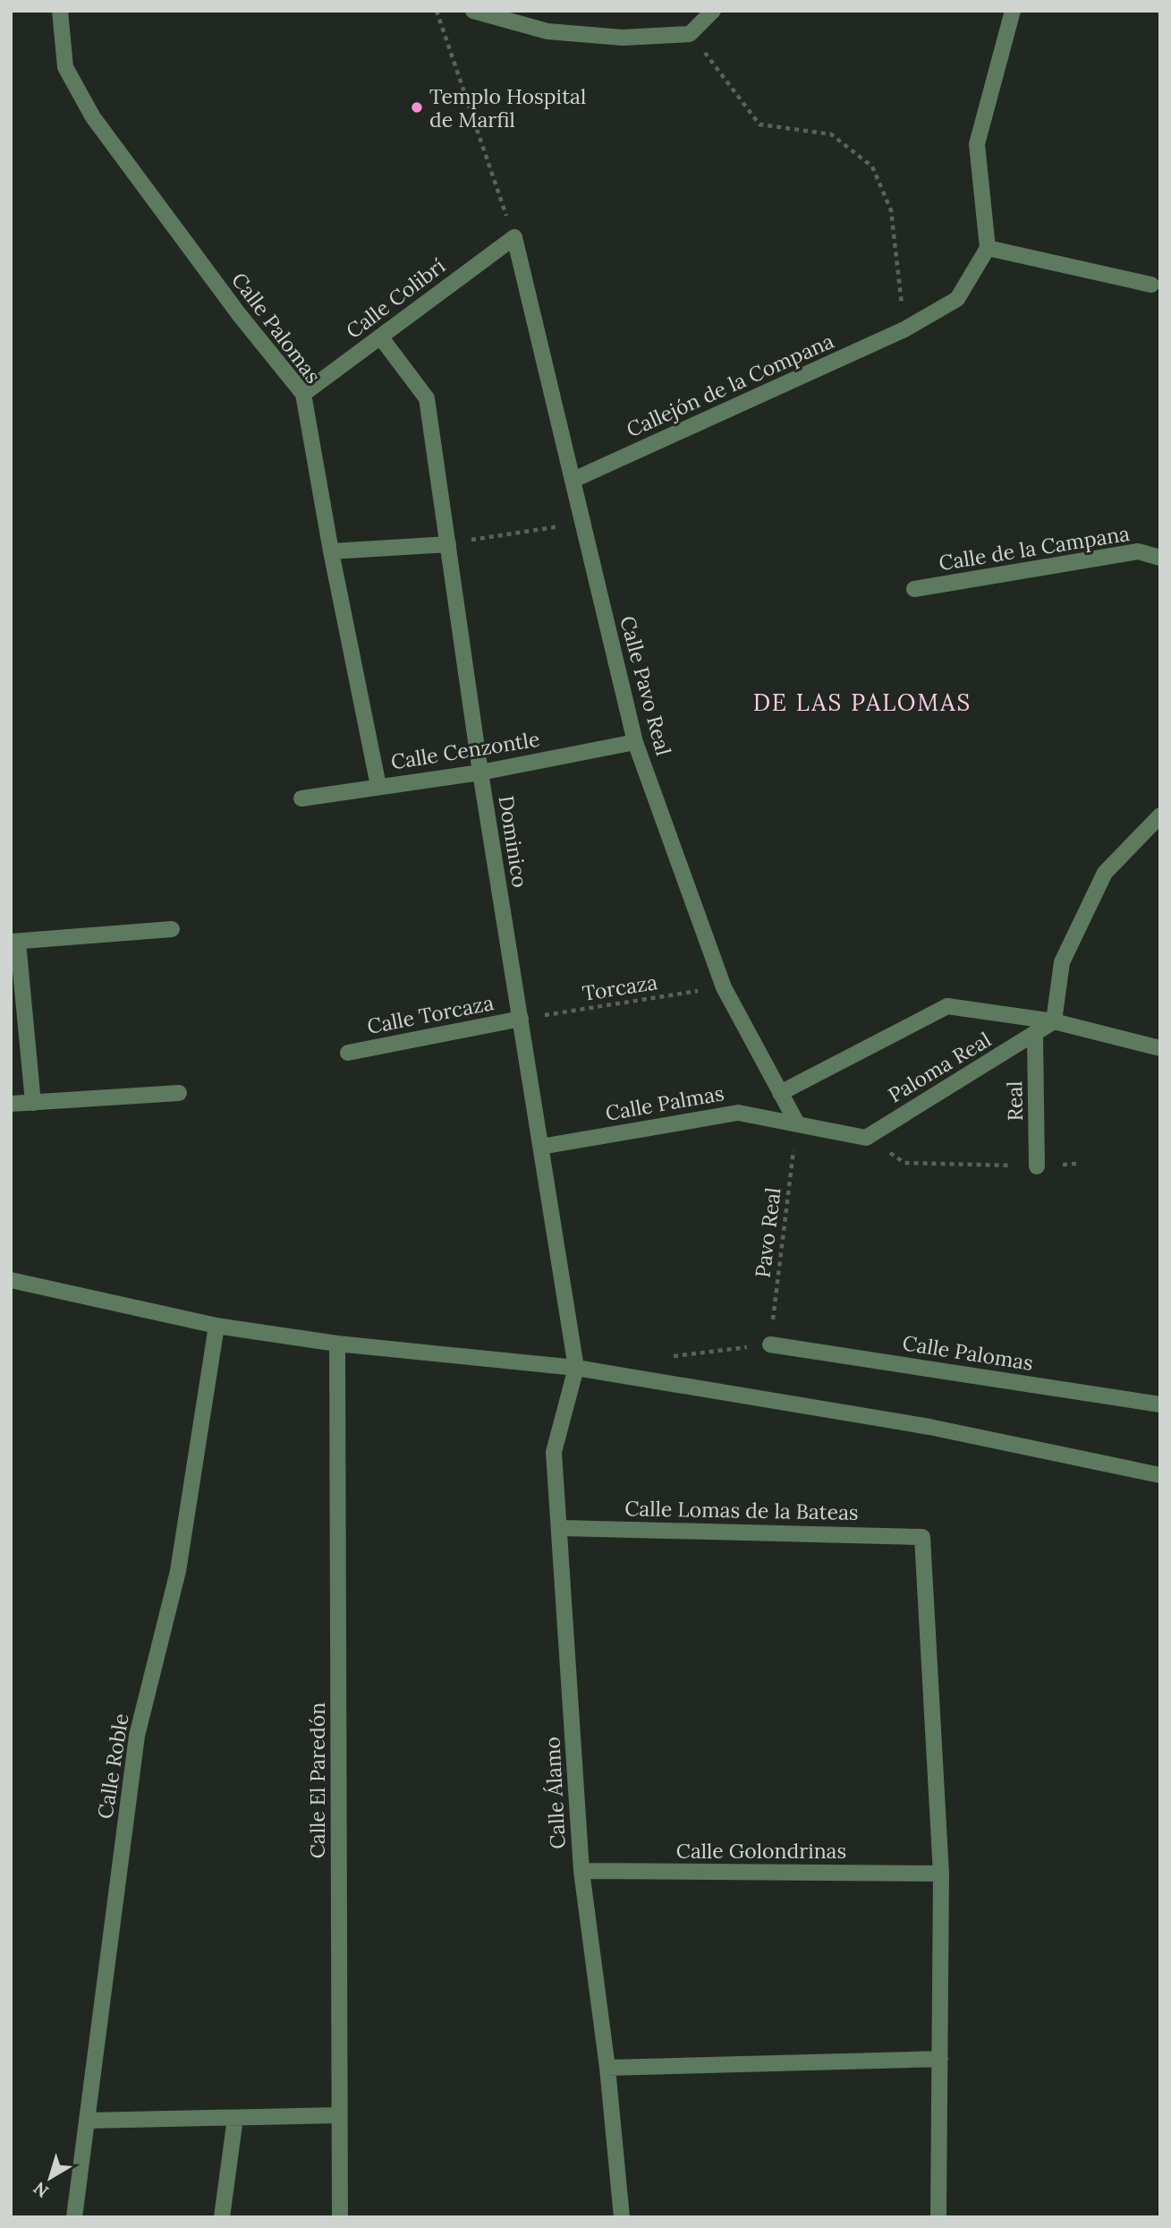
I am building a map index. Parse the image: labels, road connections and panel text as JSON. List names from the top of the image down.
{
  "streets": {
    "street": [
      "Calle Colibrí",
      "Calle Palomas",
      "Callejón de la Compana",
      "Calle de la Campana",
      "Calle Pavo Real",
      "Calle Cenzontle",
      "Dominico",
      "Calle Torcaza",
      "Paloma Real",
      "Real",
      "Calle Palmas",
      "Calle Lomas de la Bateas",
      "Calle Roble",
      "Calle El Paredón",
      "Calle Álamo",
      "Calle Golondrinas"
    ],
    "path": ["Torcaza", "Pavo Real"]
  },
  "crossings": [
    ["Calle Colibrí", "Calle Palomas"],
    ["Calle Colibrí", "Calle Pavo Real"],
    ["Calle Colibrí", "Dominico"],
    ["Calle Palomas", "Calle Cenzontle"],
    ["Calle Palomas", "Pavo Real"],
    ["Callejón de la Compana", "Calle Pavo Real"],
    ["Calle Pavo Real", "Calle Cenzontle"],
    ["Calle Pavo Real", "Torcaza"],
    ["Calle Pavo Real", "Calle Palmas"],
    ["Calle Pavo Real", "Pavo Real"],
    ["Calle Cenzontle", "Dominico"],
    ["Dominico", "Torcaza"],
    ["Dominico", "Calle Torcaza"],
    ["Dominico", "Calle Palmas"],
    ["Dominico", "Calle Álamo"],
    ["Torcaza", "Calle Torcaza"],
    ["Paloma Real", "Real"],
    ["Calle Palmas", "Pavo Real"],
    ["Calle Lomas de la Bateas", "Calle Álamo"],
    ["Calle Lomas de la Bateas", "Calle Golondrinas"],
    ["Calle Álamo", "Calle Golondrinas"]
  ],
  "districts": ["DE LAS PALOMAS"],
  "places": ["Templo Hospital de Marfil"],
  "north": "bottom left"
}
